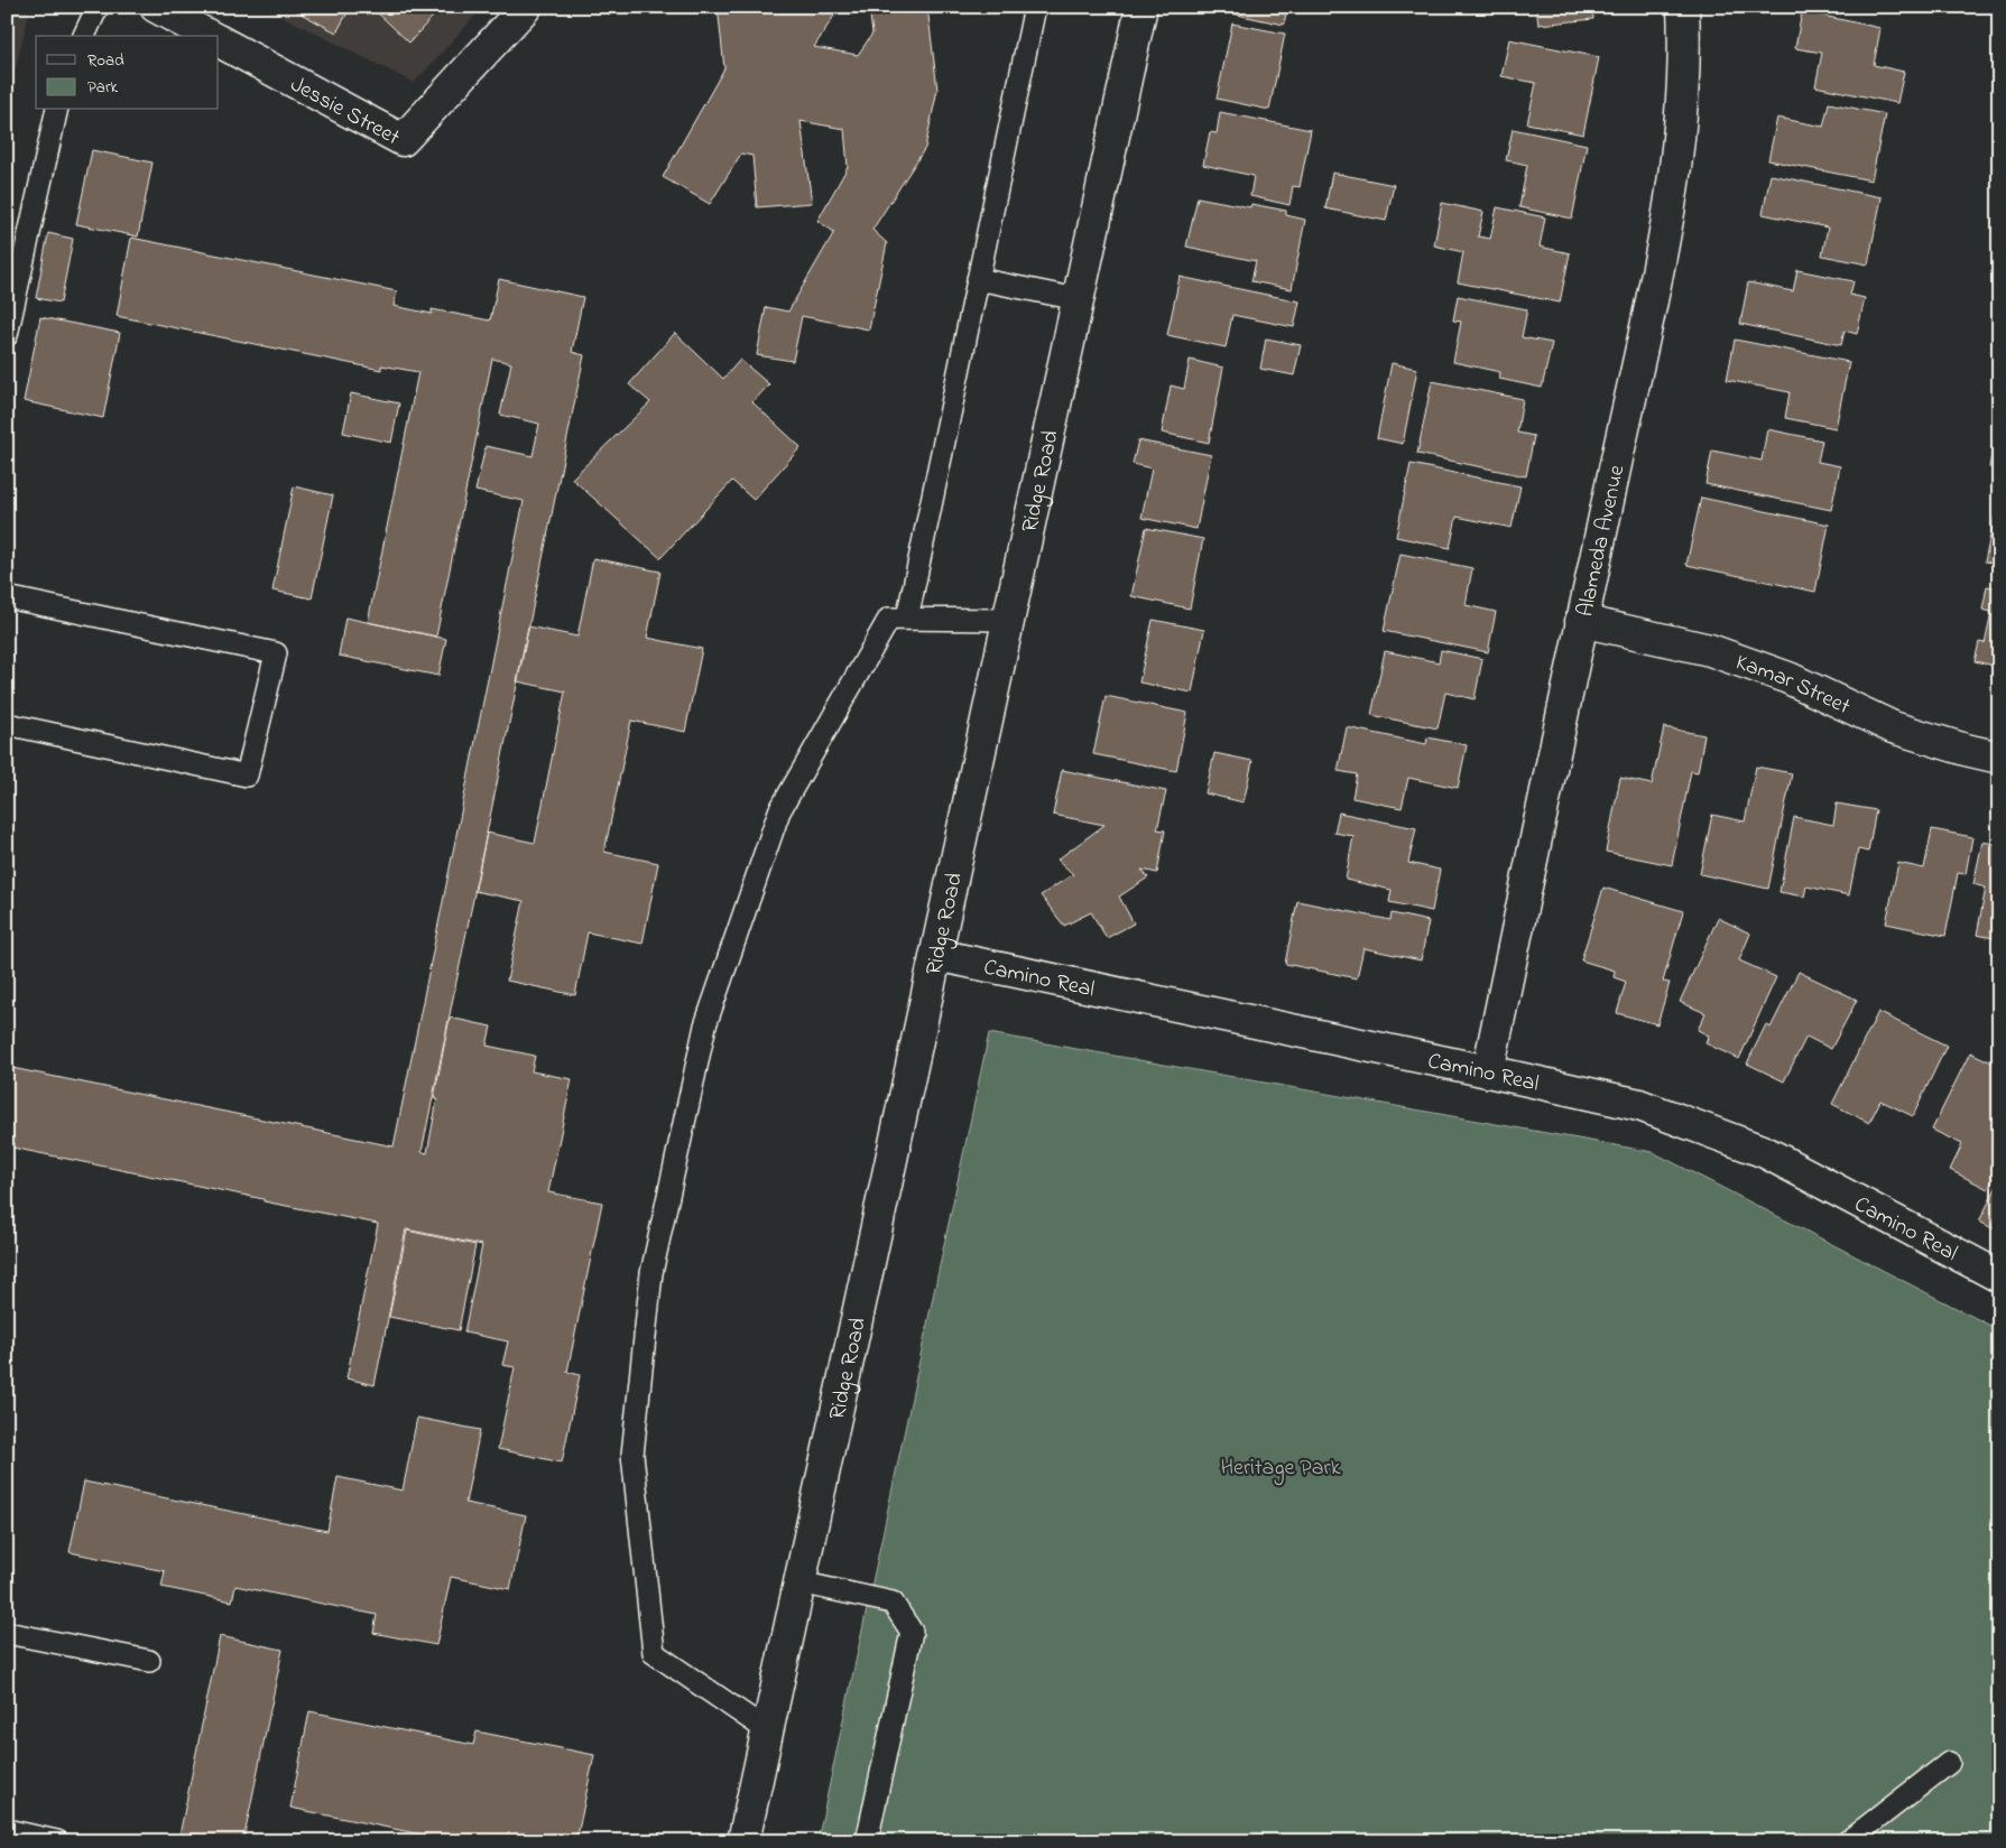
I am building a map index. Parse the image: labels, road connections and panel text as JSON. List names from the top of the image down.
{
  "streets": {
    "street": [
      "Jessie Street",
      "Ridge Road",
      "Alameda Avenue",
      "Kamar Street",
      "Camino Real"
    ]
  },
  "crossings": [
    ["Ridge Road", "Camino Real"],
    ["Alameda Avenue", "Kamar Street"],
    ["Alameda Avenue", "Camino Real"]
  ],
  "parks": ["Heritage Park"],
  "legend": ["Road", "Park"]
}
